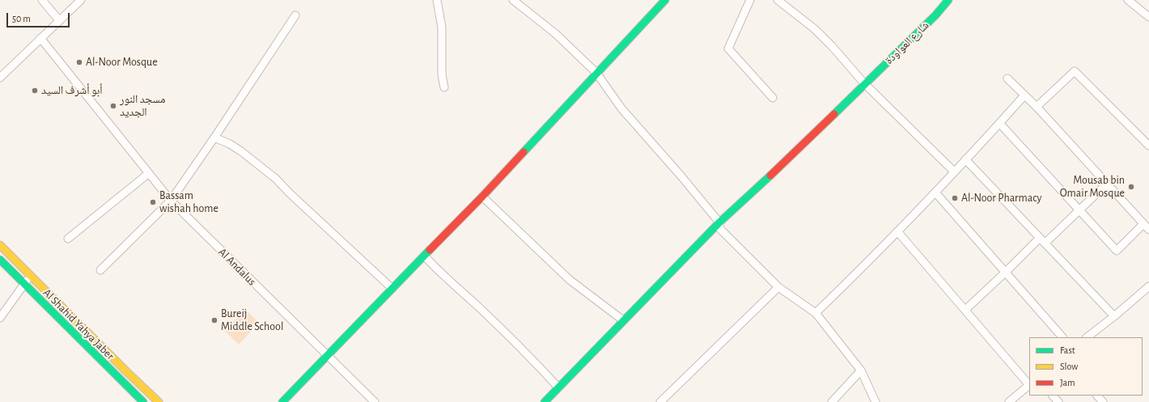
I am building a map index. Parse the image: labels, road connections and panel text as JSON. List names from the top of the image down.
{
  "streets": {
    "street": ["شارع العواودة", "Al Andalus", "Al Shahid Yahya Jaber"]
  },
  "places": [
    "Al-Noor Mosque",
    "أبو أشرف السيد",
    "مسجد النور الجديد",
    "Mousab bin Omair Mosque",
    "Al-Noor Pharmacy",
    "Bassam wishah home",
    "Bureij Middle School"
  ],
  "legend": ["Fast", "Slow", "Jam"],
  "scale_bar": "50 m"
}
